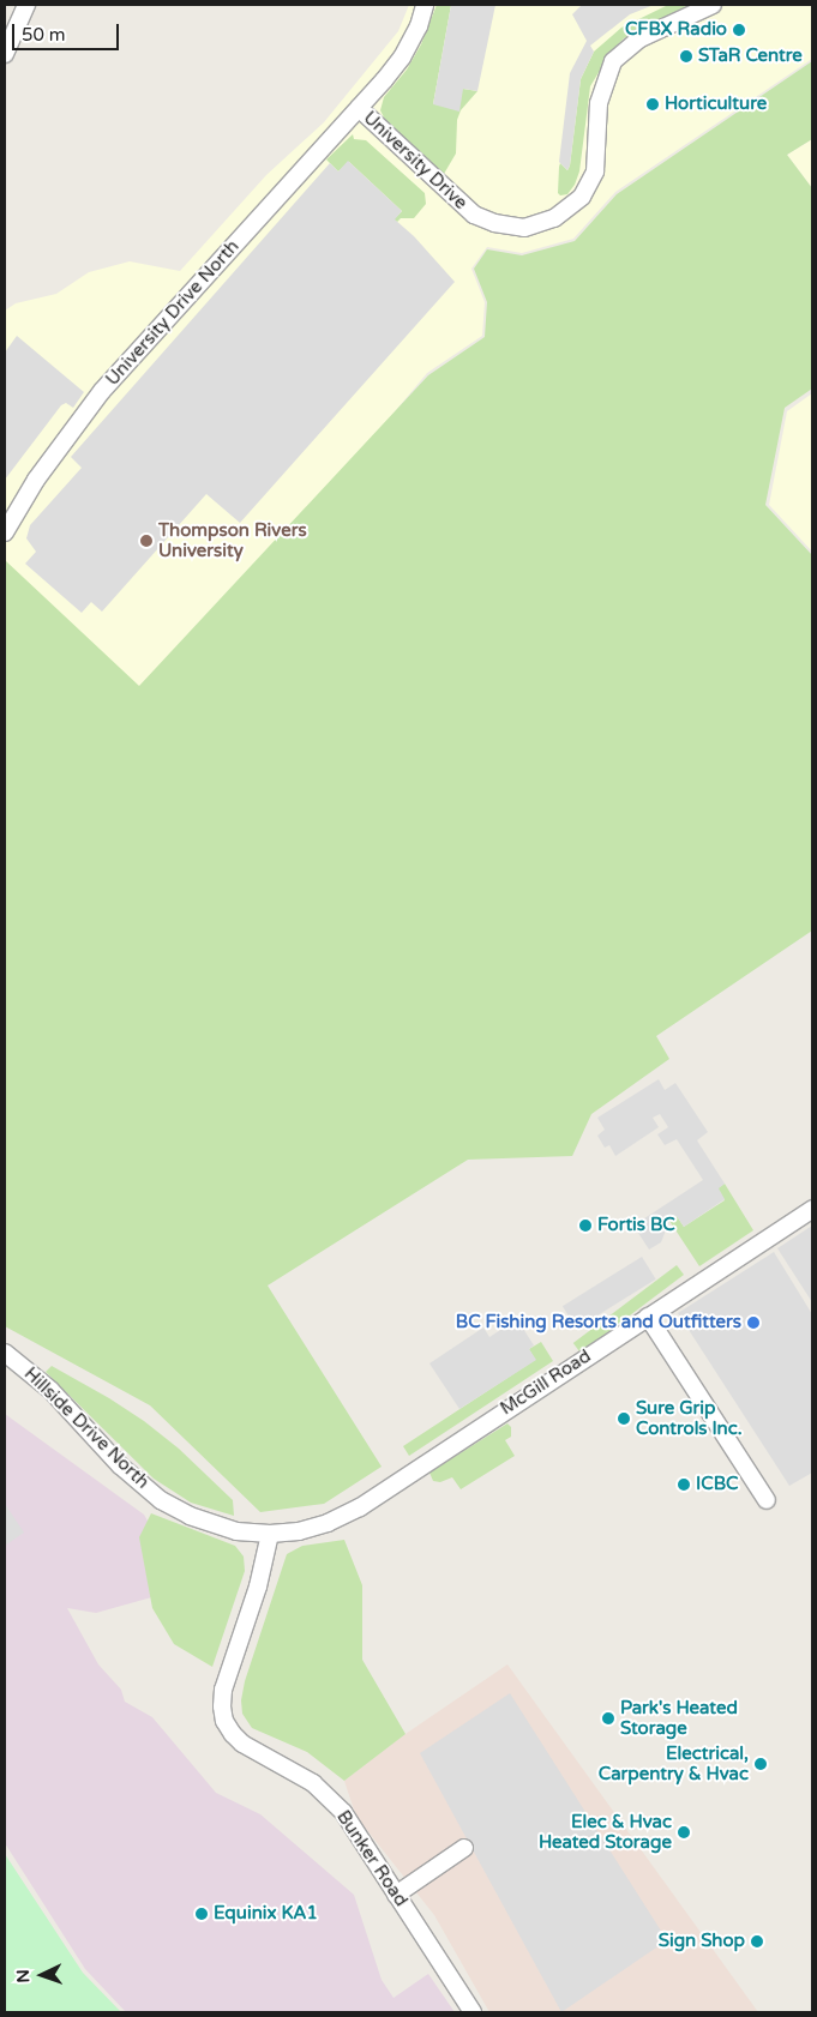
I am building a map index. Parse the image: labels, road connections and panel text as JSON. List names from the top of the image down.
{
  "streets": {
    "street": [
      "University Drive",
      "University Drive North",
      "McGill Road",
      "Hillside Drive North",
      "Bunker Road"
    ]
  },
  "crossings": [
    ["University Drive", "University Drive North"],
    ["McGill Road", "Hillside Drive North"],
    ["McGill Road", "Bunker Road"],
    ["Hillside Drive North", "Bunker Road"]
  ],
  "places": [
    "CFBX Radio",
    "STaR Centre",
    "Horticulture",
    "Thompson Rivers University",
    "Fortis BC",
    "BC Fishing Resorts and Outfitters",
    "Sure Grip Controls Inc.",
    "ICBC",
    "Park's Heated Storage",
    "Electrical, Carpentry & Hvac",
    "Elec & Hvac Heated Storage",
    "Equinix KA1",
    "Sign Shop"
  ],
  "scale_bar": "50 m",
  "north": "left"
}
